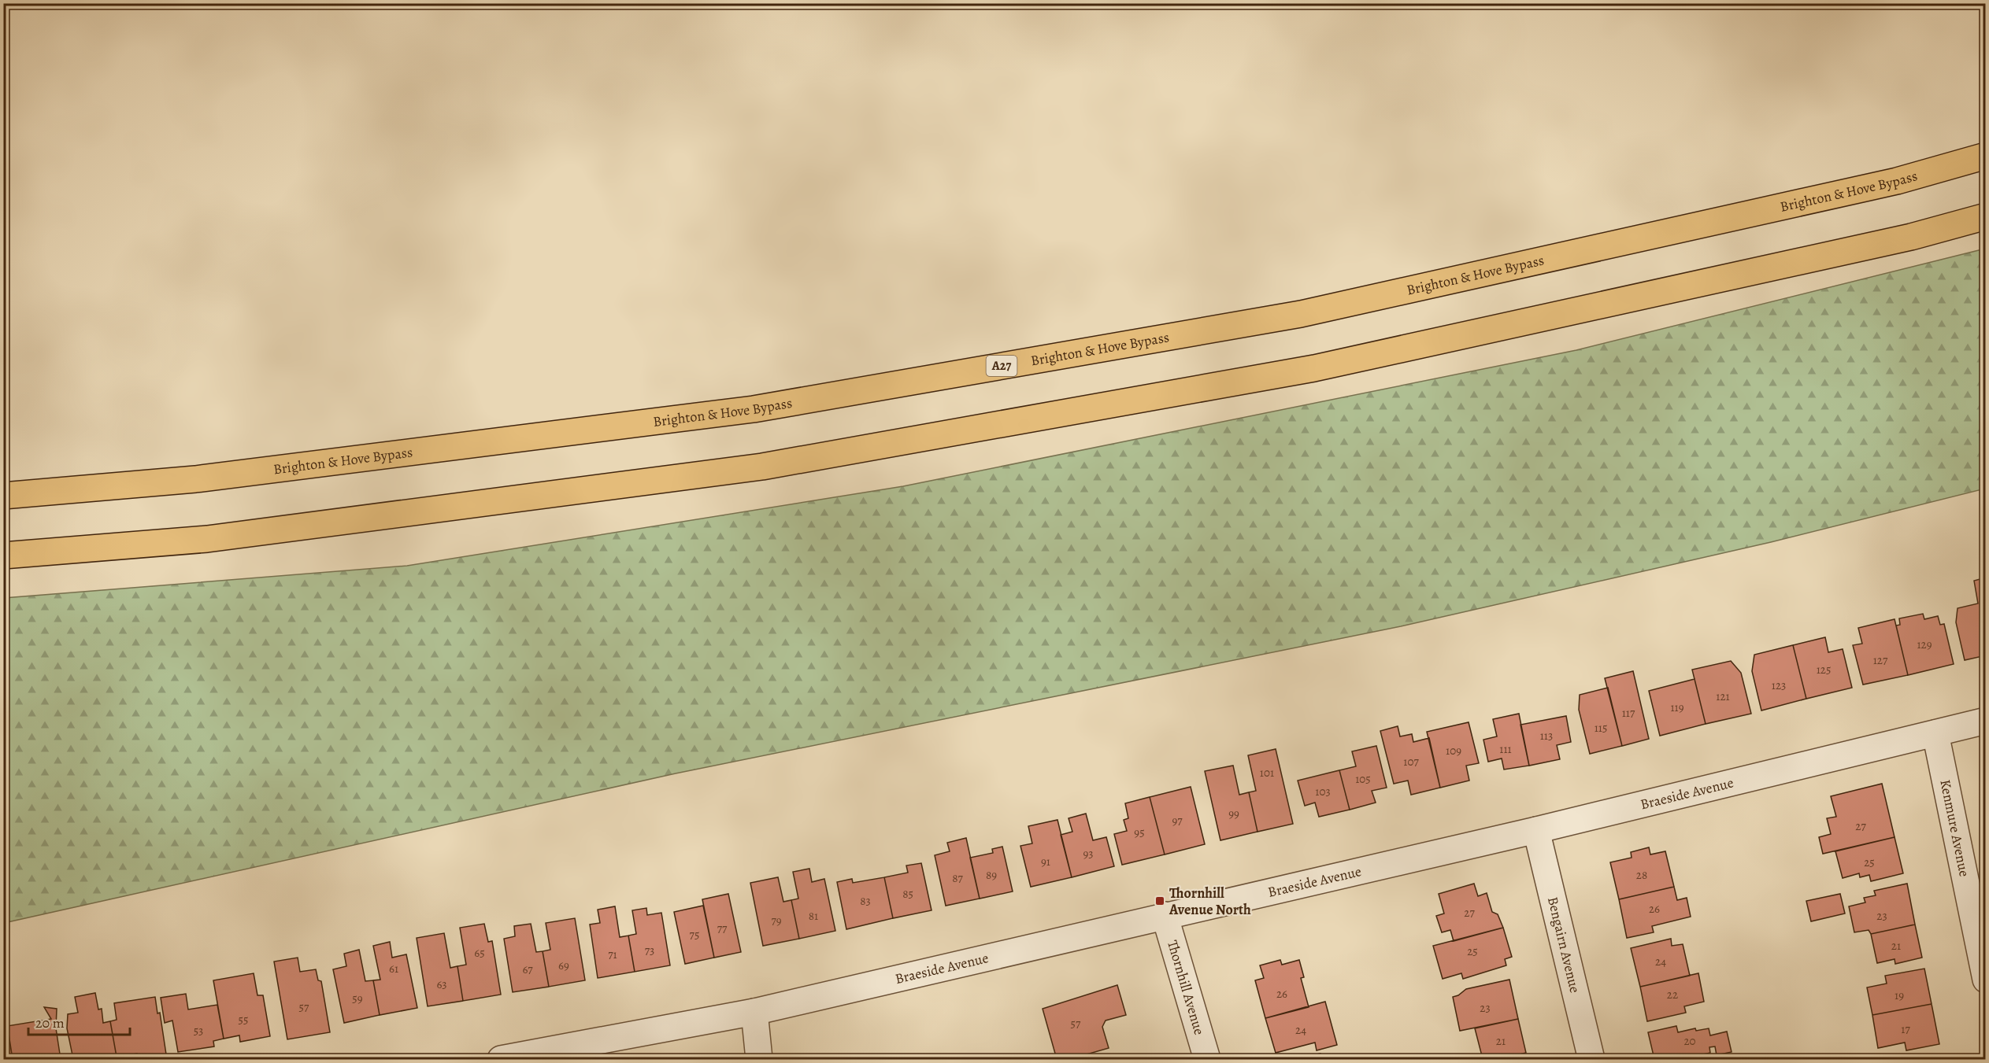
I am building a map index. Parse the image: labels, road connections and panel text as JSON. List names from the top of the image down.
{
  "streets": {
    "highway": ["Brighton & Hove Bypass", "A27"],
    "street": [
      "Braeside Avenue",
      "Kenmure Avenue",
      "Bengairn Avenue",
      "Thornhill Avenue"
    ]
  },
  "crossings": [
    ["Braeside Avenue", "Kenmure Avenue"],
    ["Braeside Avenue", "Bengairn Avenue"],
    ["Braeside Avenue", "Thornhill Avenue"]
  ],
  "places": {
    "transit": ["Thornhill Avenue North"]
  },
  "house_numbers": [
    "129",
    "127",
    "125",
    "123",
    "121",
    "119",
    "117",
    "115",
    "113",
    "111",
    "109",
    "107",
    "101",
    "105",
    "103",
    "99",
    "97",
    "27",
    "95",
    "93",
    "91",
    "25",
    "89",
    "28",
    "87",
    "85",
    "83",
    "26",
    "27",
    "81",
    "23",
    "79",
    "77",
    "75",
    "21",
    "73",
    "25",
    "65",
    "71",
    "24",
    "69",
    "61",
    "67",
    "63",
    "26",
    "22",
    "19",
    "59",
    "57",
    "23",
    "55",
    "57",
    "17",
    "24",
    "53",
    "21",
    "20"
  ],
  "scale_bar": "20 m"
}
